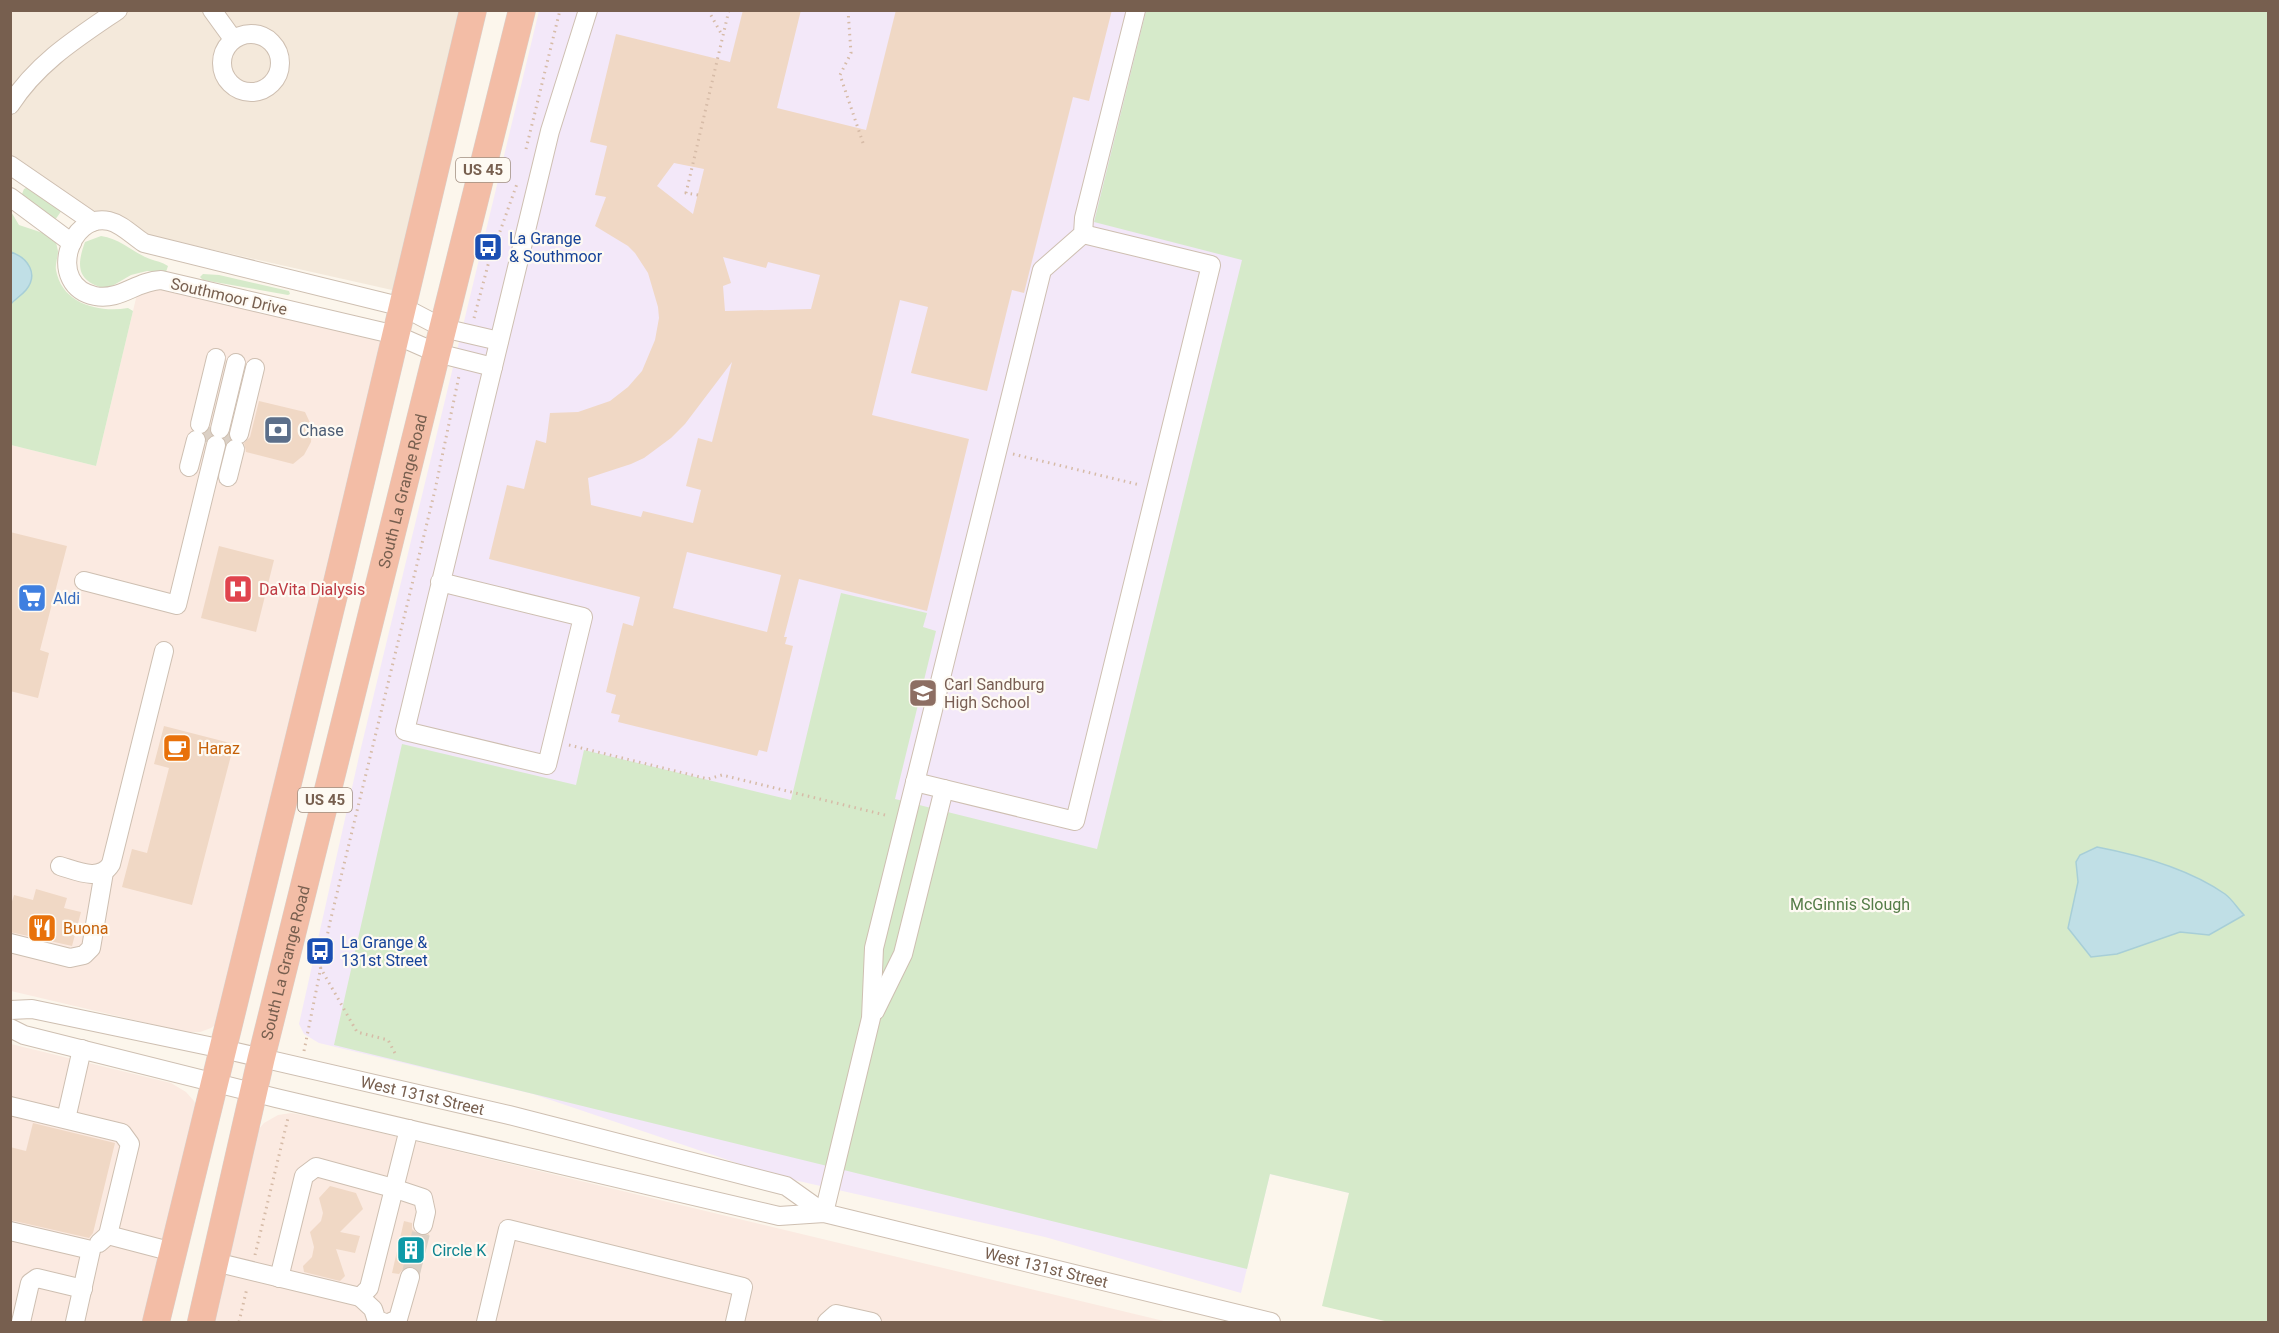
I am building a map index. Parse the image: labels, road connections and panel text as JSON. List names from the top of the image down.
{
  "streets": {
    "highway": ["US 45", "South La Grange Road"],
    "street": ["Southmoor Drive", "West 131st Street"]
  },
  "crossings": [
    ["US 45", "Southmoor Drive"],
    ["US 45", "West 131st Street"],
    ["Southmoor Drive", "South La Grange Road"],
    ["South La Grange Road", "West 131st Street"]
  ],
  "parks": ["McGinnis Slough"],
  "places": {
    "bus stop": ["La Grange & Southmoor", "La Grange & 131st Street"],
    "bank": ["Chase"],
    "hospital": ["DaVita Dialysis"],
    "supermarket": ["Aldi"],
    "school or university": ["Carl Sandburg High School"],
    "cafe": ["Haraz"],
    "restaurant": ["Buona"],
    "building": ["Circle K"]
  }
}
